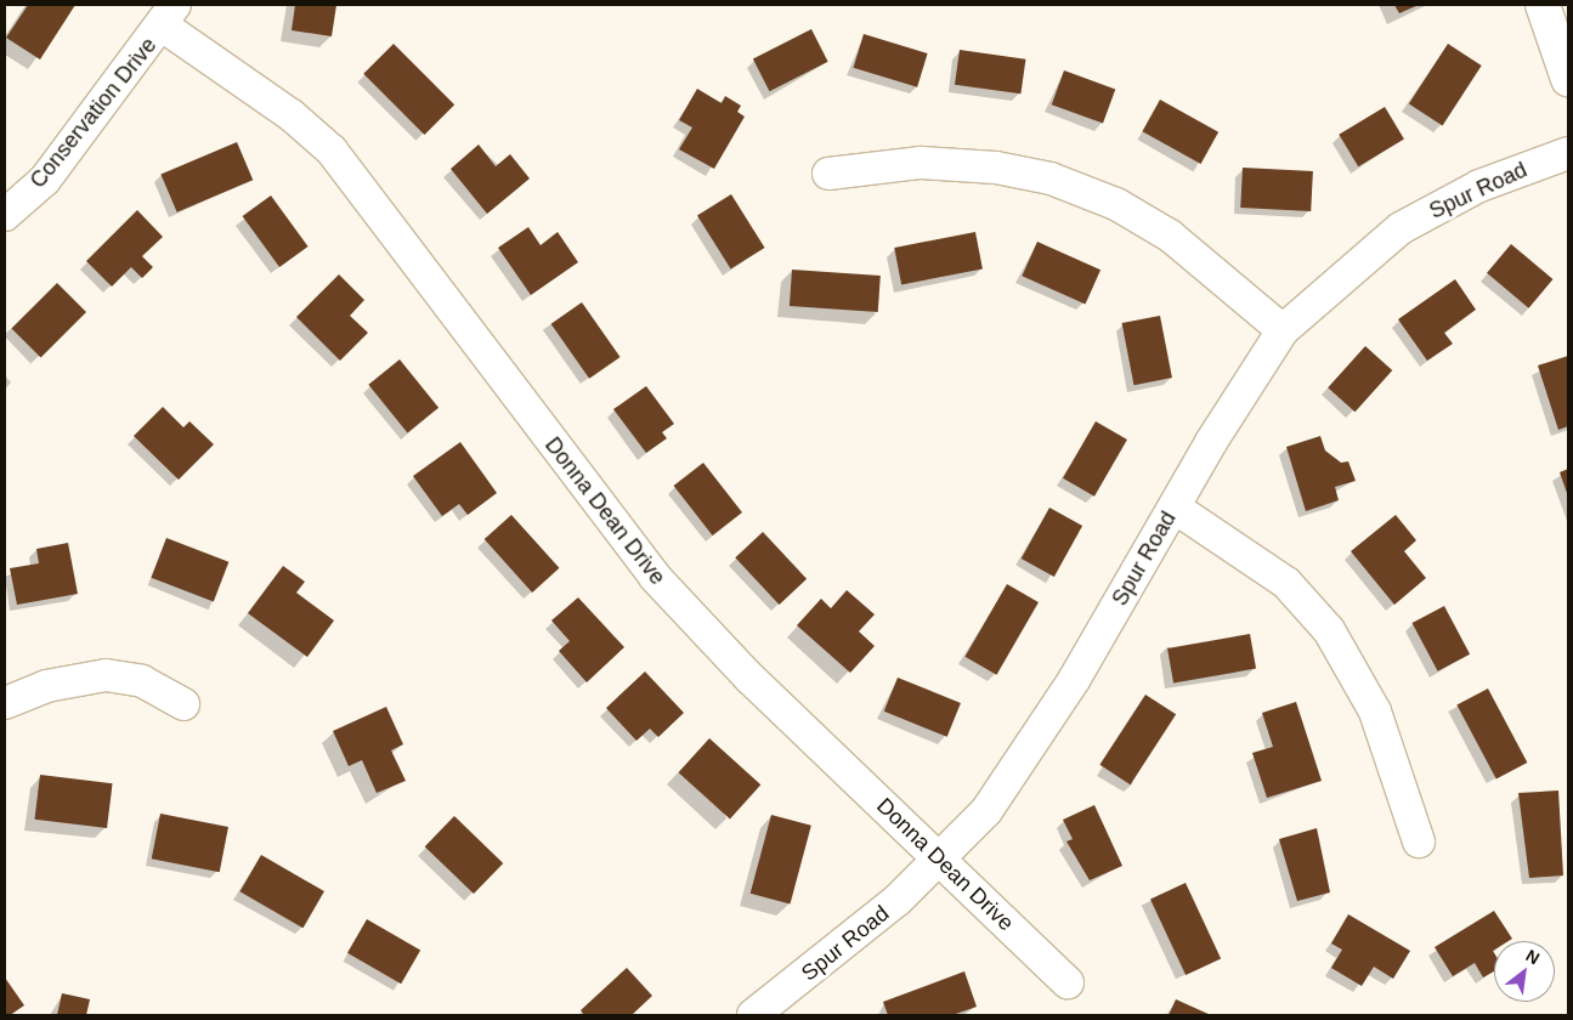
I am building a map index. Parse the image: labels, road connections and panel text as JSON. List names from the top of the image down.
{
  "streets": {
    "street": ["Conservation Drive", "Spur Road", "Donna Dean Drive"]
  },
  "crossings": [
    ["Conservation Drive", "Donna Dean Drive"],
    ["Spur Road", "Donna Dean Drive"]
  ],
  "north": "top right"
}
